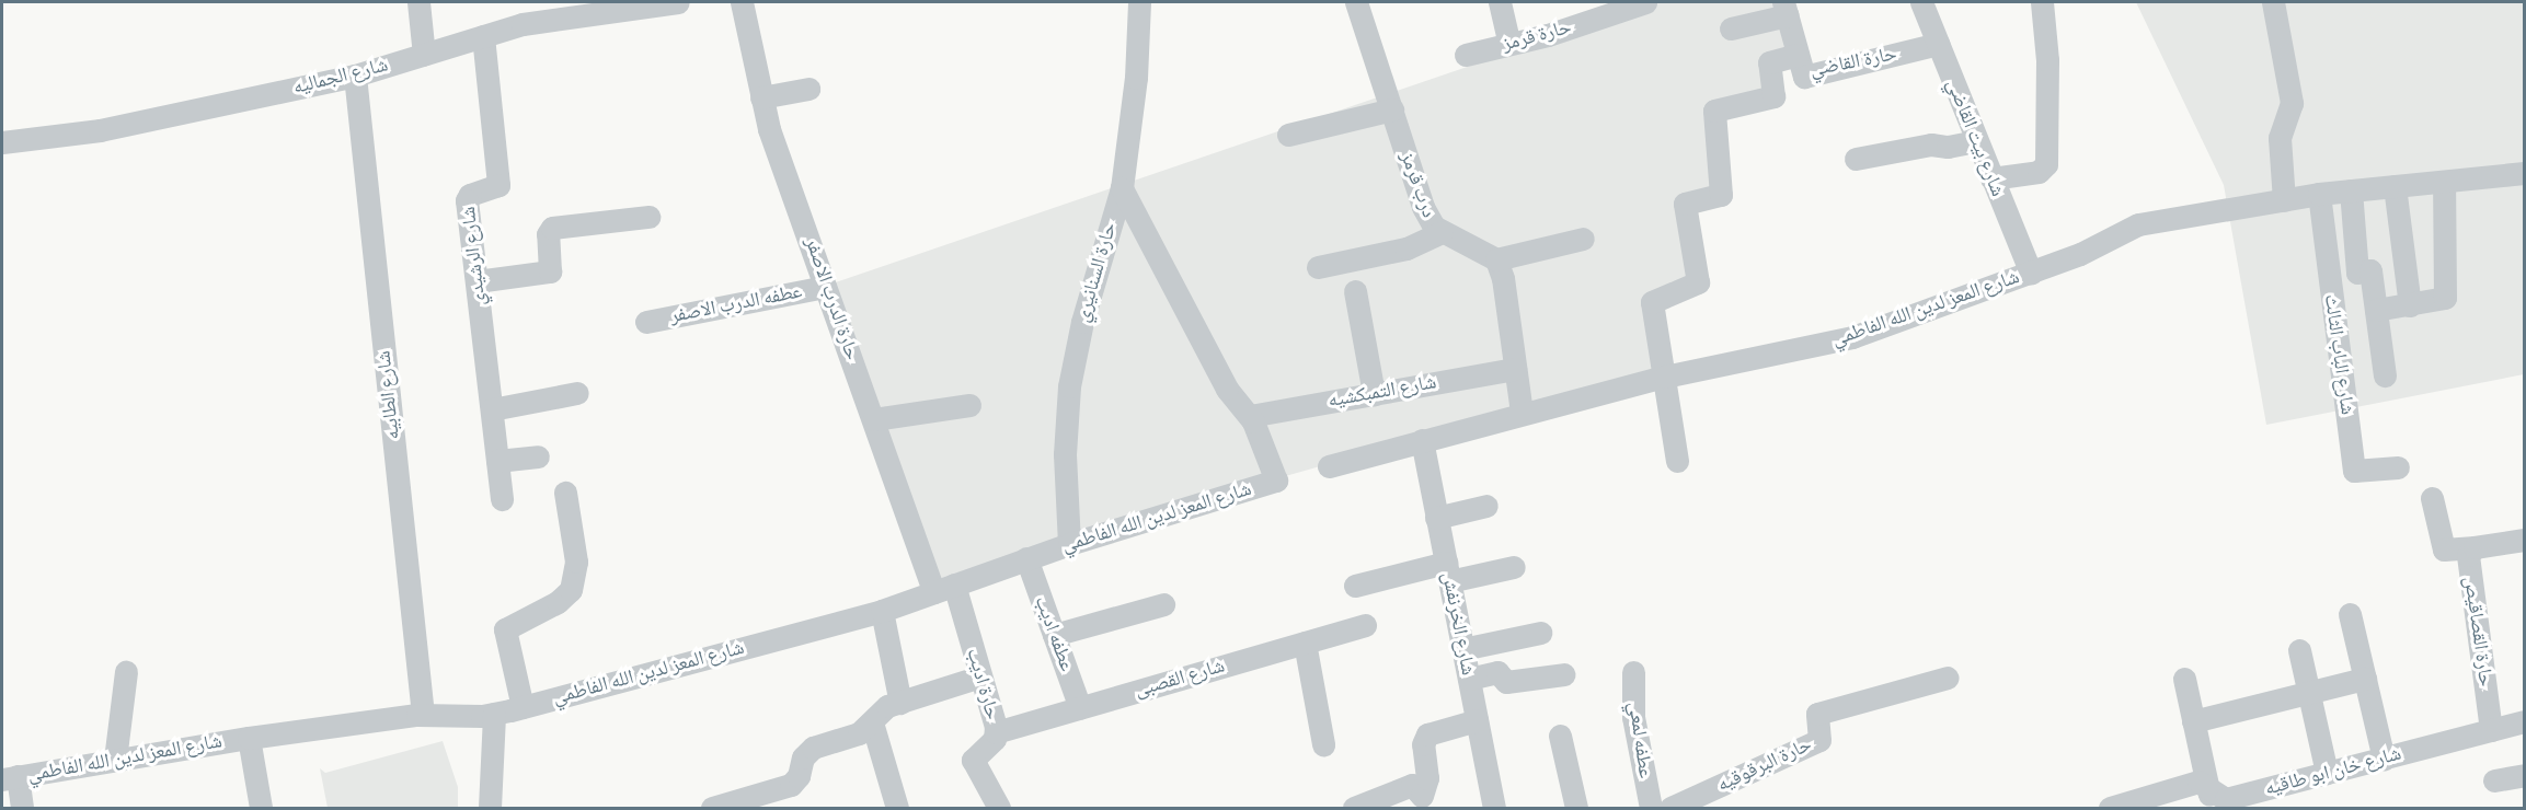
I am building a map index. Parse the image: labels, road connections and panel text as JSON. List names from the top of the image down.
{
  "streets": {
    "street": [
      "حارة قرمز",
      "حارة القاضي",
      "شارع الجماليه",
      "شارع بيت القاضي",
      "درب قرمز",
      "شارع الرشيدي",
      "حارة السنانيري",
      "حارة الدرب الاصفر",
      "عطفه الدرب الاصفر",
      "شارع المعز لدين الله الفاطمي",
      "شارع الباب الثالث",
      "شارع التمبكشيه",
      "شارع الطابيه",
      "شارع الخرنفش",
      "حارة القصاقيص",
      "عطفه اديب",
      "شارع القصبى",
      "حارة اديب",
      "عطفه لمعي",
      "حارة البرقوقيه",
      "شارع خان ابو طاقيه"
    ]
  },
  "crossings": [
    ["حارة القاضي", "شارع بيت القاضي"],
    ["شارع الجماليه", "شارع الرشيدي"],
    ["شارع الجماليه", "شارع الطابيه"],
    ["شارع بيت القاضي", "شارع المعز لدين الله الفاطمي"],
    ["حارة السنانيري", "شارع المعز لدين الله الفاطمي"],
    ["حارة الدرب الاصفر", "عطفه الدرب الاصفر"],
    ["حارة الدرب الاصفر", "شارع المعز لدين الله الفاطمي"],
    ["حارة الدرب الاصفر", "حارة اديب"],
    ["شارع المعز لدين الله الفاطمي", "شارع الباب الثالث"],
    ["شارع المعز لدين الله الفاطمي", "شارع التمبكشيه"],
    ["شارع المعز لدين الله الفاطمي", "شارع الطابيه"],
    ["شارع المعز لدين الله الفاطمي", "شارع الخرنفش"],
    ["شارع المعز لدين الله الفاطمي", "عطفه اديب"],
    ["شارع المعز لدين الله الفاطمي", "حارة اديب"],
    ["حارة القصاقيص", "شارع خان ابو طاقيه"],
    ["عطفه اديب", "شارع القصبى"],
    ["شارع القصبى", "حارة اديب"]
  ]
}
